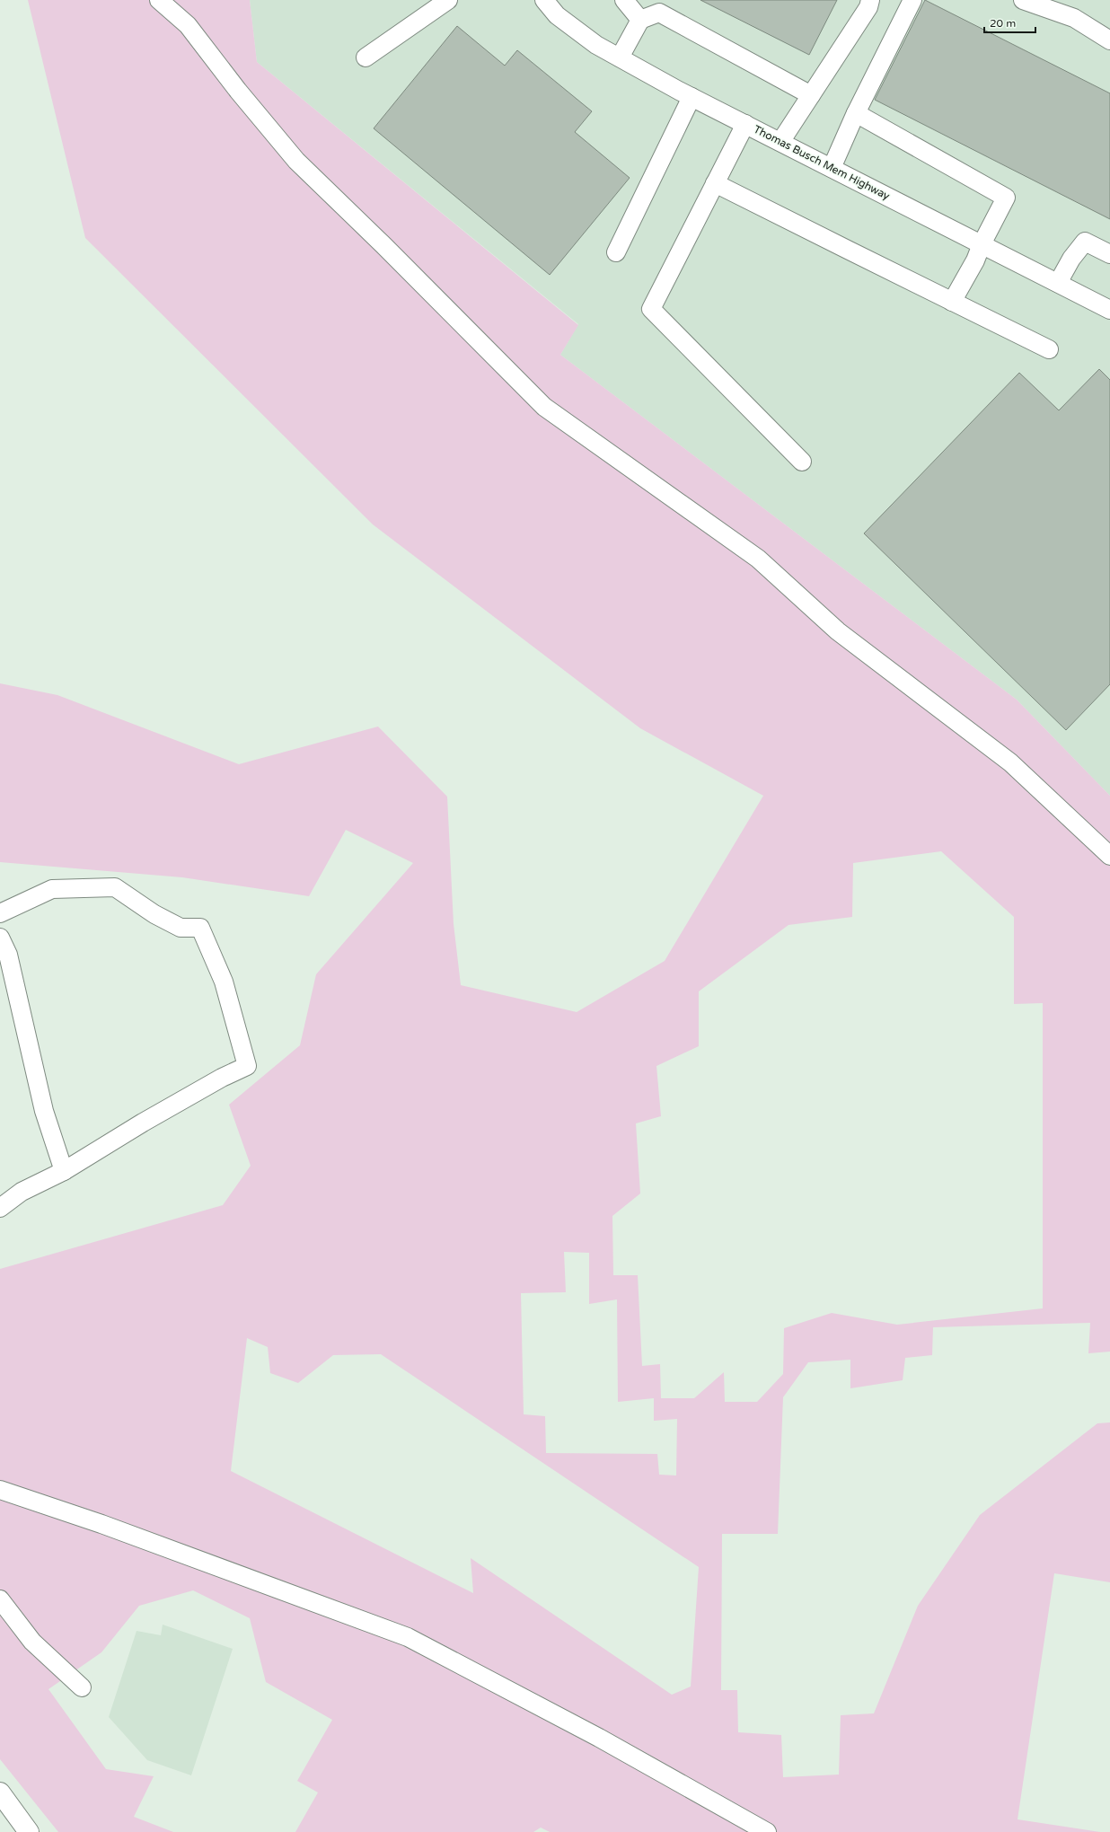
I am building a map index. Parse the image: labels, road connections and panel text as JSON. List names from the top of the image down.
{
  "streets": {
    "street": ["Thomas Busch Mem Highway"]
  },
  "scale_bar": "20 m"
}
